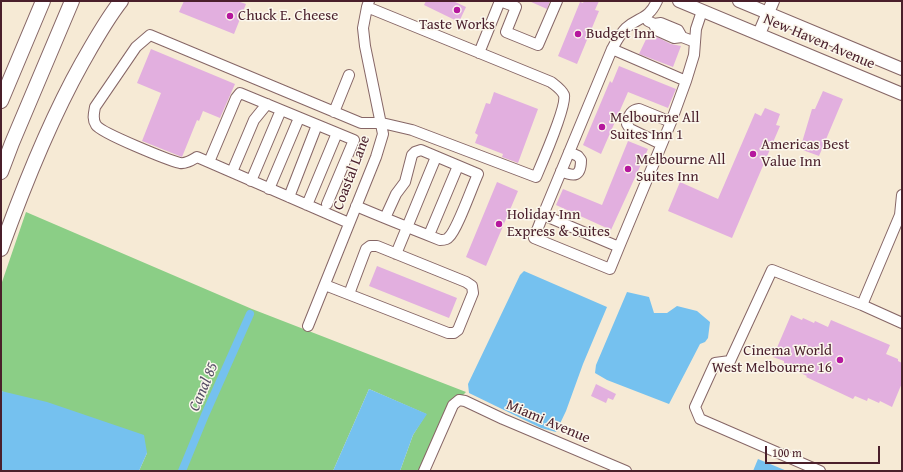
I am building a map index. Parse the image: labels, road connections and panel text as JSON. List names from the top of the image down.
{
  "streets": {
    "main road": ["New Haven Avenue"],
    "street": ["Coastal Lane", "Miami Avenue"]
  },
  "water": ["Canal 85"],
  "places": [
    "Taste Works",
    "Chuck E. Cheese",
    "Budget Inn",
    "Melbourne All Suites Inn 1",
    "Americas Best Value Inn",
    "Melbourne All Suites Inn",
    "Holiday Inn Express & Suites",
    "Cinema World West Melbourne 16"
  ],
  "scale_bar": "100 m"
}
